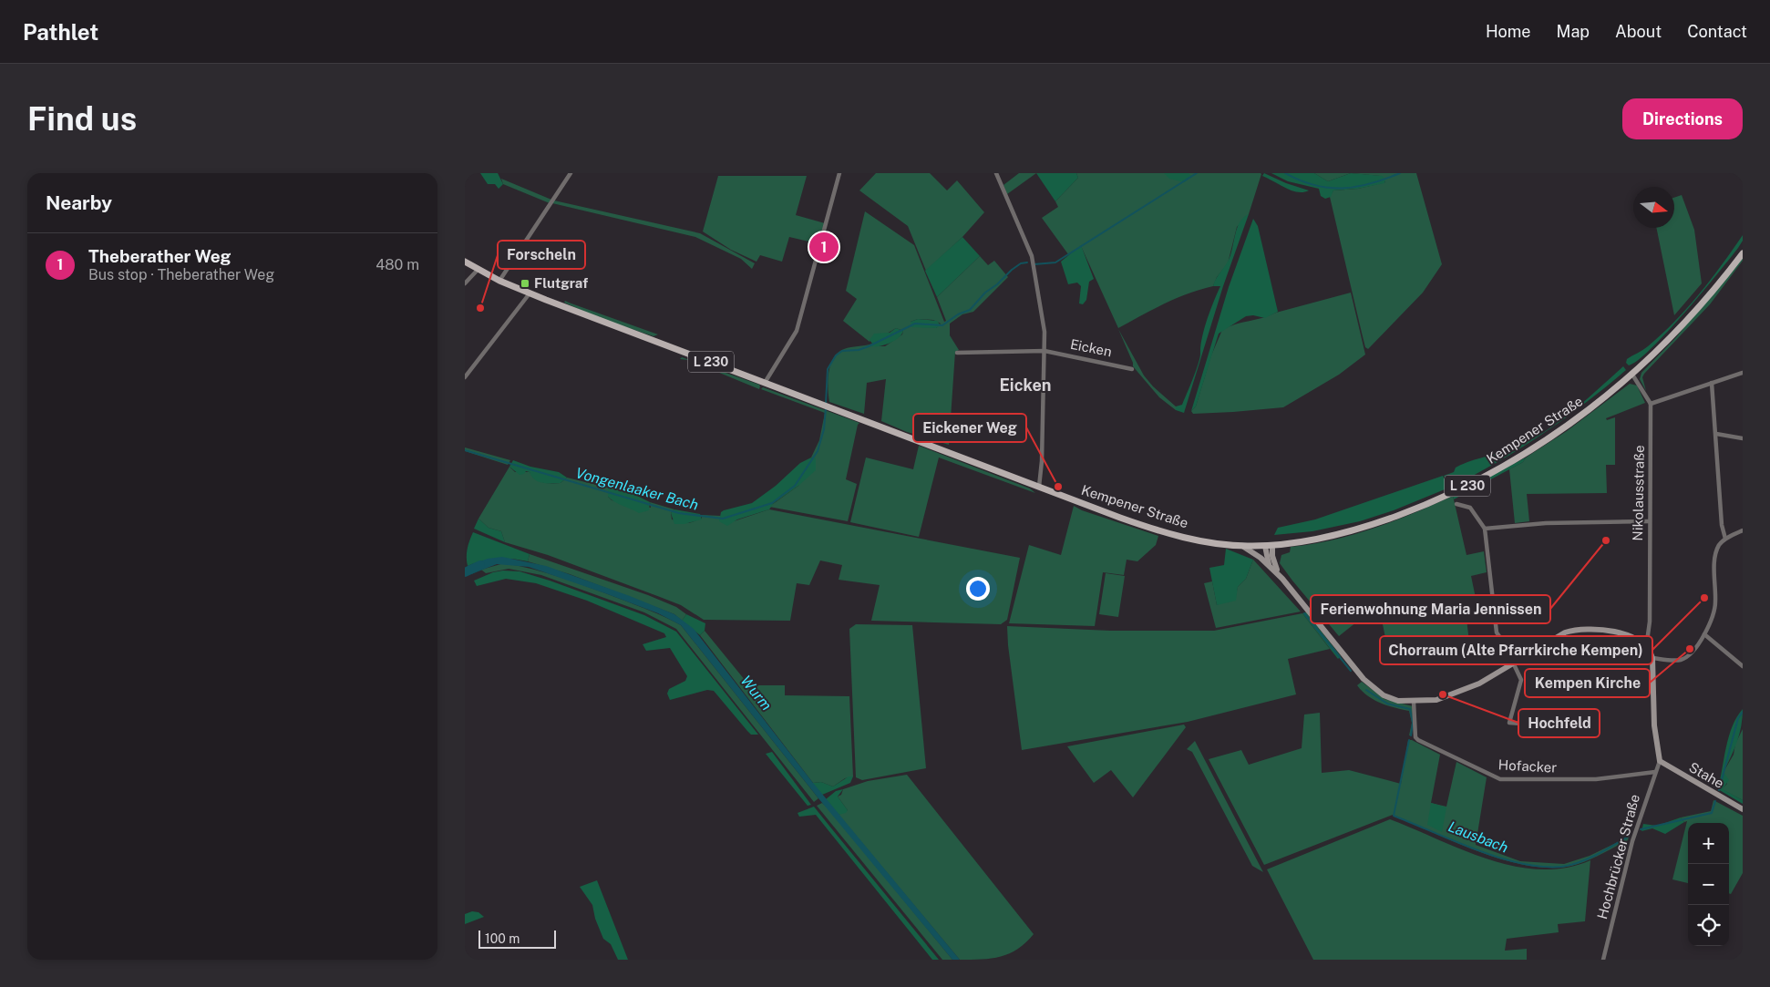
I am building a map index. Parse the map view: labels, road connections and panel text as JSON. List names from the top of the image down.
{
  "streets": {
    "main road": ["L 230", "Kempener Straße"],
    "street": [
      "Eicken",
      "Nikolausstraße",
      "Hofacker",
      "Stahe",
      "Hochbrücker Straße"
    ]
  },
  "crossings": [
    ["Hofacker", "Hochbrücker Straße"],
    ["Stahe", "Hochbrücker Straße"]
  ],
  "districts": ["Eicken"],
  "water": ["Vongenlaaker Bach", "Wurm", "Lausbach"],
  "places": {
    "transit": ["Flutgraf"],
    "other": [
      "Forscheln",
      "Eickener Weg",
      "Ferienwohnung Maria Jennissen",
      "Chorraum (Alte Pfarrkirche Kempen)",
      "Kempen Kirche",
      "Hochfeld"
    ]
  },
  "scale_bar": "100 m",
  "north": "right",
  "page": {
    "header": "Pathlet",
    "nav": [
      "Home",
      "Map",
      "About",
      "Contact"
    ],
    "buttons": "Directions",
    "title": "Find us",
    "heading": "Nearby",
    "pins": "1",
    "list": [
      {
        "mark": "1",
        "name": "Theberather Weg",
        "note": "Bus stop · Theberather Weg",
        "value": "480 m"
      }
    ],
    "map_buttons": ["+", "−"],
    "scale": "100 m"
  }
}
